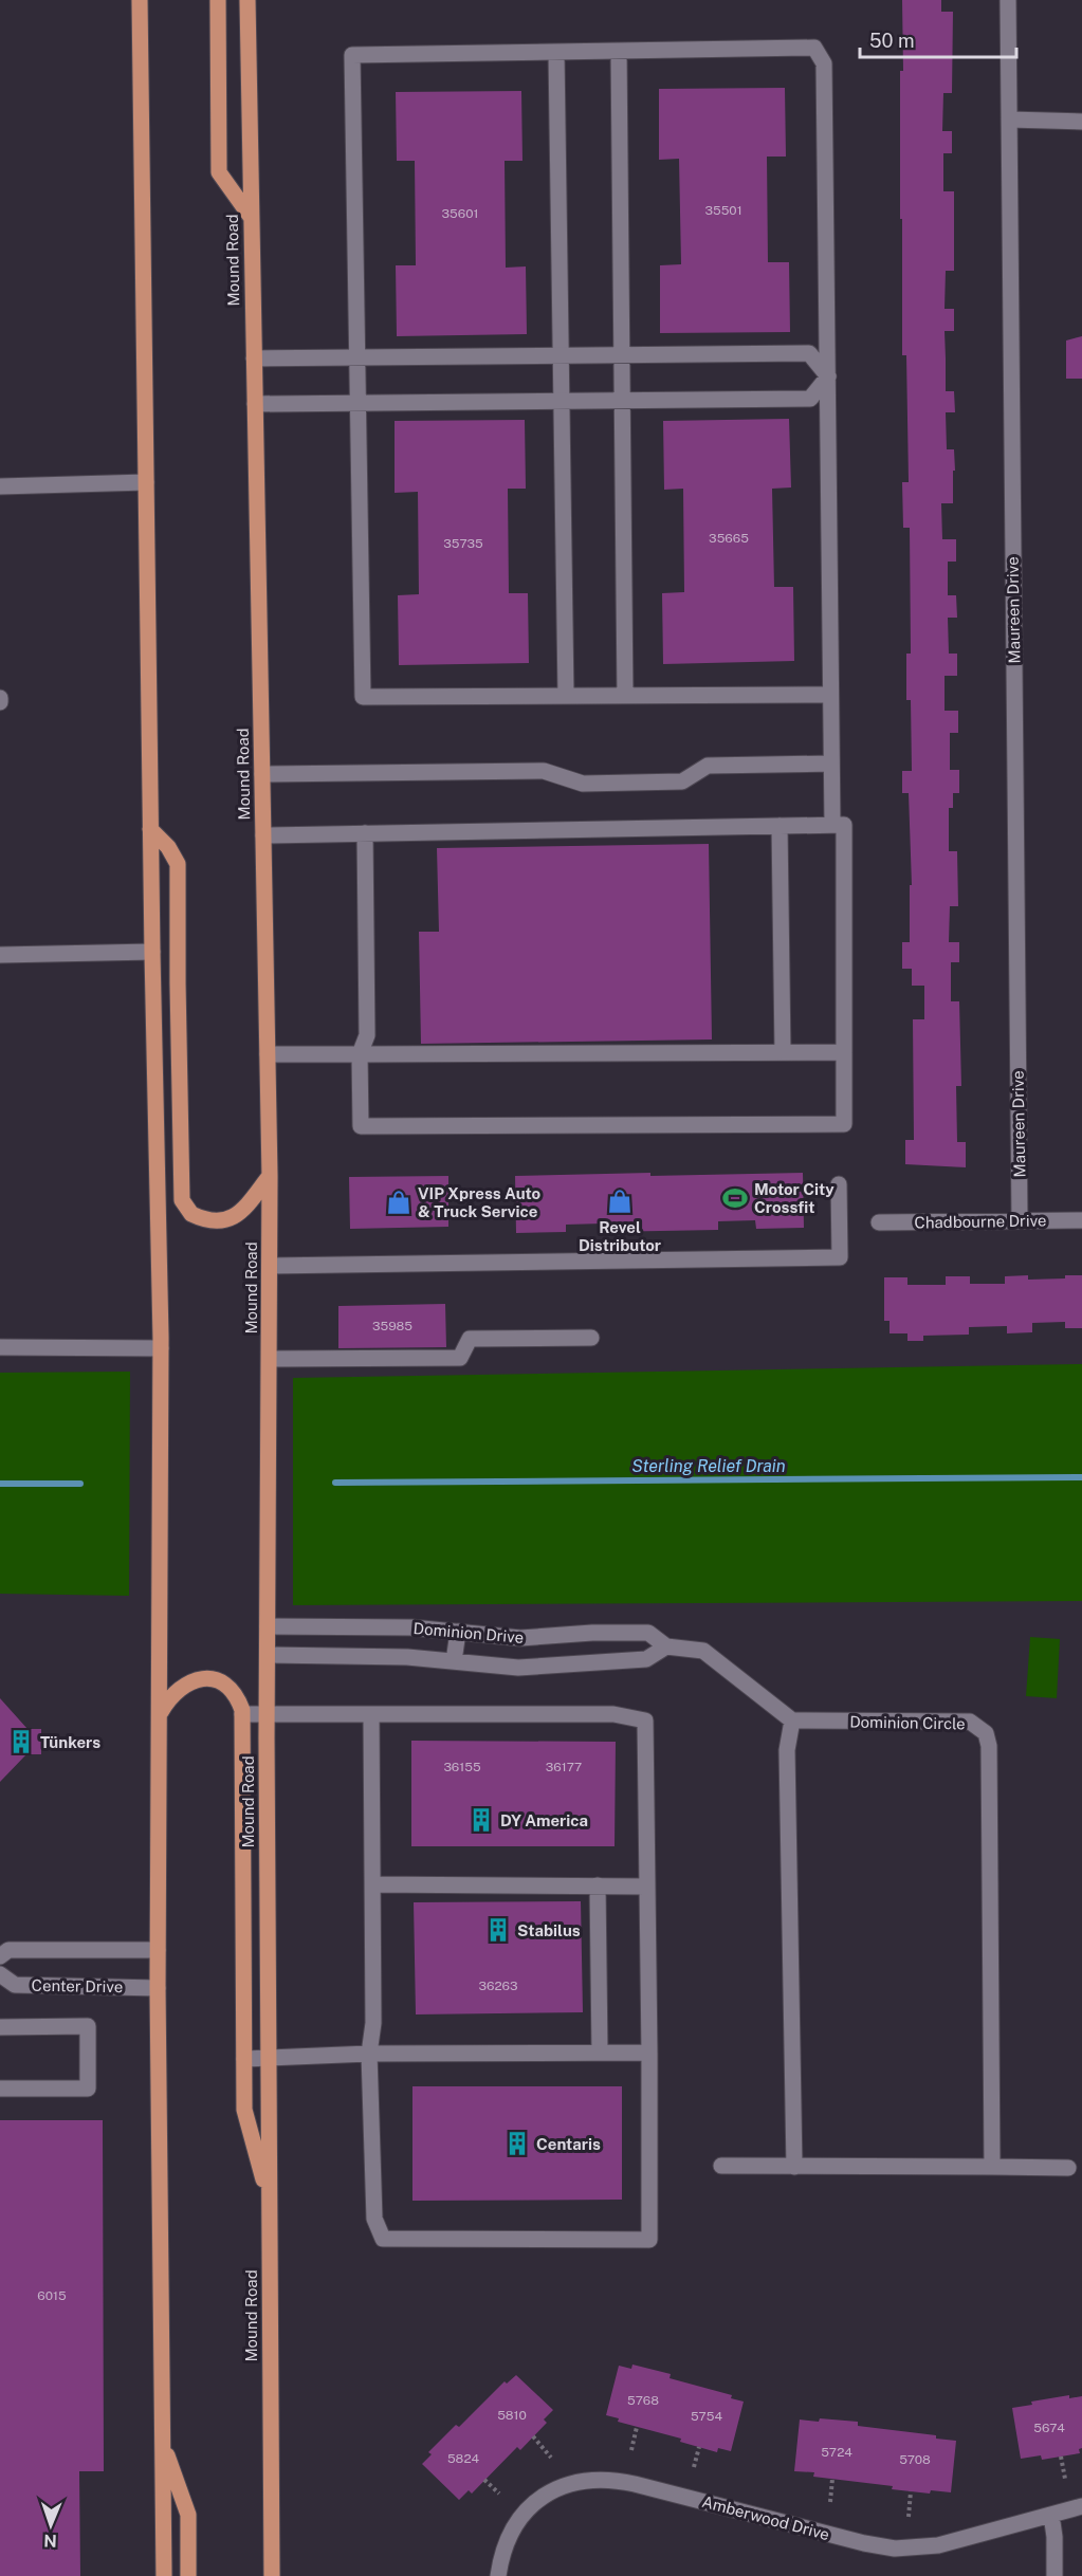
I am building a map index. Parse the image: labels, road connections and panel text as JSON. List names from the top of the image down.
{
  "streets": {
    "main road": ["Mound Road"],
    "street": [
      "Maureen Drive",
      "Chadbourne Drive",
      "Dominion Drive",
      "Dominion Circle",
      "Center Drive",
      "Amberwood Drive"
    ]
  },
  "crossings": [
    ["Mound Road", "Dominion Drive"],
    ["Maureen Drive", "Chadbourne Drive"],
    ["Dominion Drive", "Dominion Circle"]
  ],
  "water": ["Sterling Relief Drain"],
  "places": {
    "sports": ["Motor City Crossfit"],
    "shop": ["Revel Distributor", "VIP Xpress Auto & Truck Service"],
    "building": [
      "Tünkers",
      "DY America",
      "Stabilus",
      "Centaris"
    ]
  },
  "house_numbers": [
    "35501",
    "35601",
    "35665",
    "35735",
    "35985",
    "36155",
    "36177",
    "36263",
    "6015",
    "5768",
    "5810",
    "5754",
    "5674",
    "5724",
    "5824",
    "5708"
  ],
  "scale_bar": "50 m",
  "north": "bottom"
}
